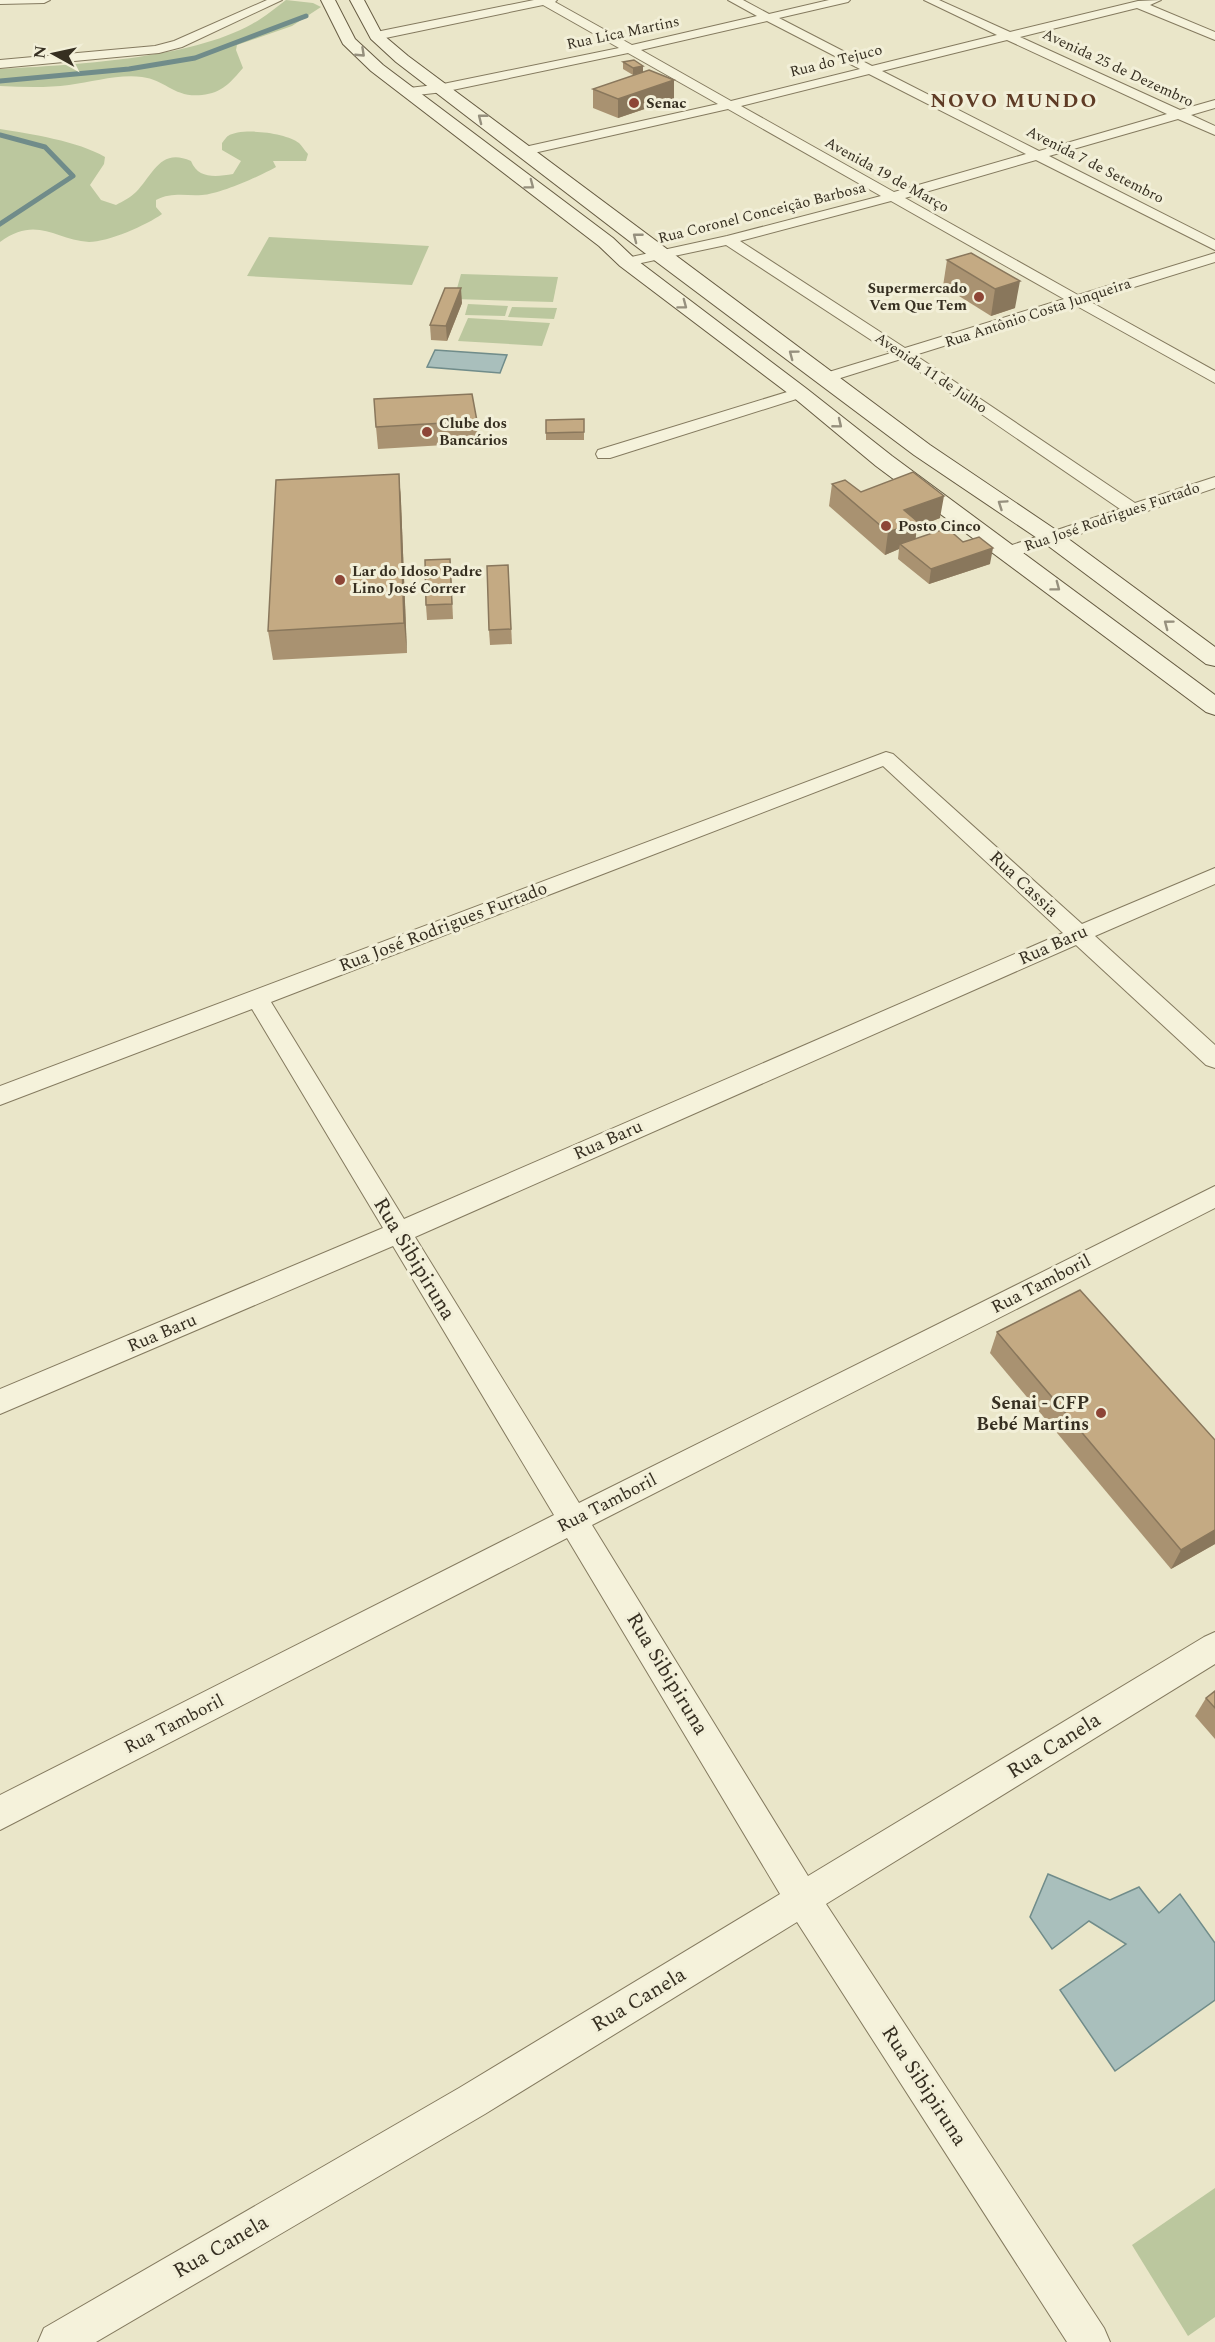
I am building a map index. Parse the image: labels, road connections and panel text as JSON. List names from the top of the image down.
{
  "streets": {
    "street": [
      "Rua Lica Martins",
      "Rua do Tejuco",
      "Avenida 25 de Dezembro",
      "Avenida 7 de Setembro",
      "Avenida 19 de Março",
      "Rua Coronel Conceição Barbosa",
      "Rua Antônio Costa Junqueira",
      "Avenida 11 de Julho",
      "Rua José Rodrigues Furtado",
      "Rua Cassia",
      "Rua Baru",
      "Rua Sibipiruna",
      "Rua Tamboril",
      "Rua Canela"
    ]
  },
  "crossings": [
    ["Rua Lica Martins", "Avenida 7 de Setembro"],
    ["Rua Lica Martins", "Avenida 19 de Março"],
    ["Rua do Tejuco", "Avenida 25 de Dezembro"],
    ["Rua do Tejuco", "Avenida 7 de Setembro"],
    ["Rua do Tejuco", "Avenida 19 de Março"],
    ["Avenida 25 de Dezembro", "Rua Coronel Conceição Barbosa"],
    ["Avenida 7 de Setembro", "Rua Coronel Conceição Barbosa"],
    ["Avenida 19 de Março", "Rua Coronel Conceição Barbosa"],
    ["Avenida 19 de Março", "Rua Antônio Costa Junqueira"],
    ["Rua Coronel Conceição Barbosa", "Avenida 11 de Julho"],
    ["Rua Antônio Costa Junqueira", "Avenida 11 de Julho"],
    ["Avenida 11 de Julho", "Rua José Rodrigues Furtado"],
    ["Rua José Rodrigues Furtado", "Rua Cassia"],
    ["Rua José Rodrigues Furtado", "Rua Sibipiruna"],
    ["Rua Cassia", "Rua Baru"],
    ["Rua Baru", "Rua Sibipiruna"],
    ["Rua Sibipiruna", "Rua Tamboril"],
    ["Rua Sibipiruna", "Rua Canela"]
  ],
  "districts": ["NOVO MUNDO"],
  "places": [
    "Senac",
    "Supermercado Vem Que Tem",
    "Clube dos Bancários",
    "Posto Cinco",
    "Lar do Idoso Padre Lino José Correr",
    "Senai - CFP Bebé Martins"
  ],
  "north": "left"
}
